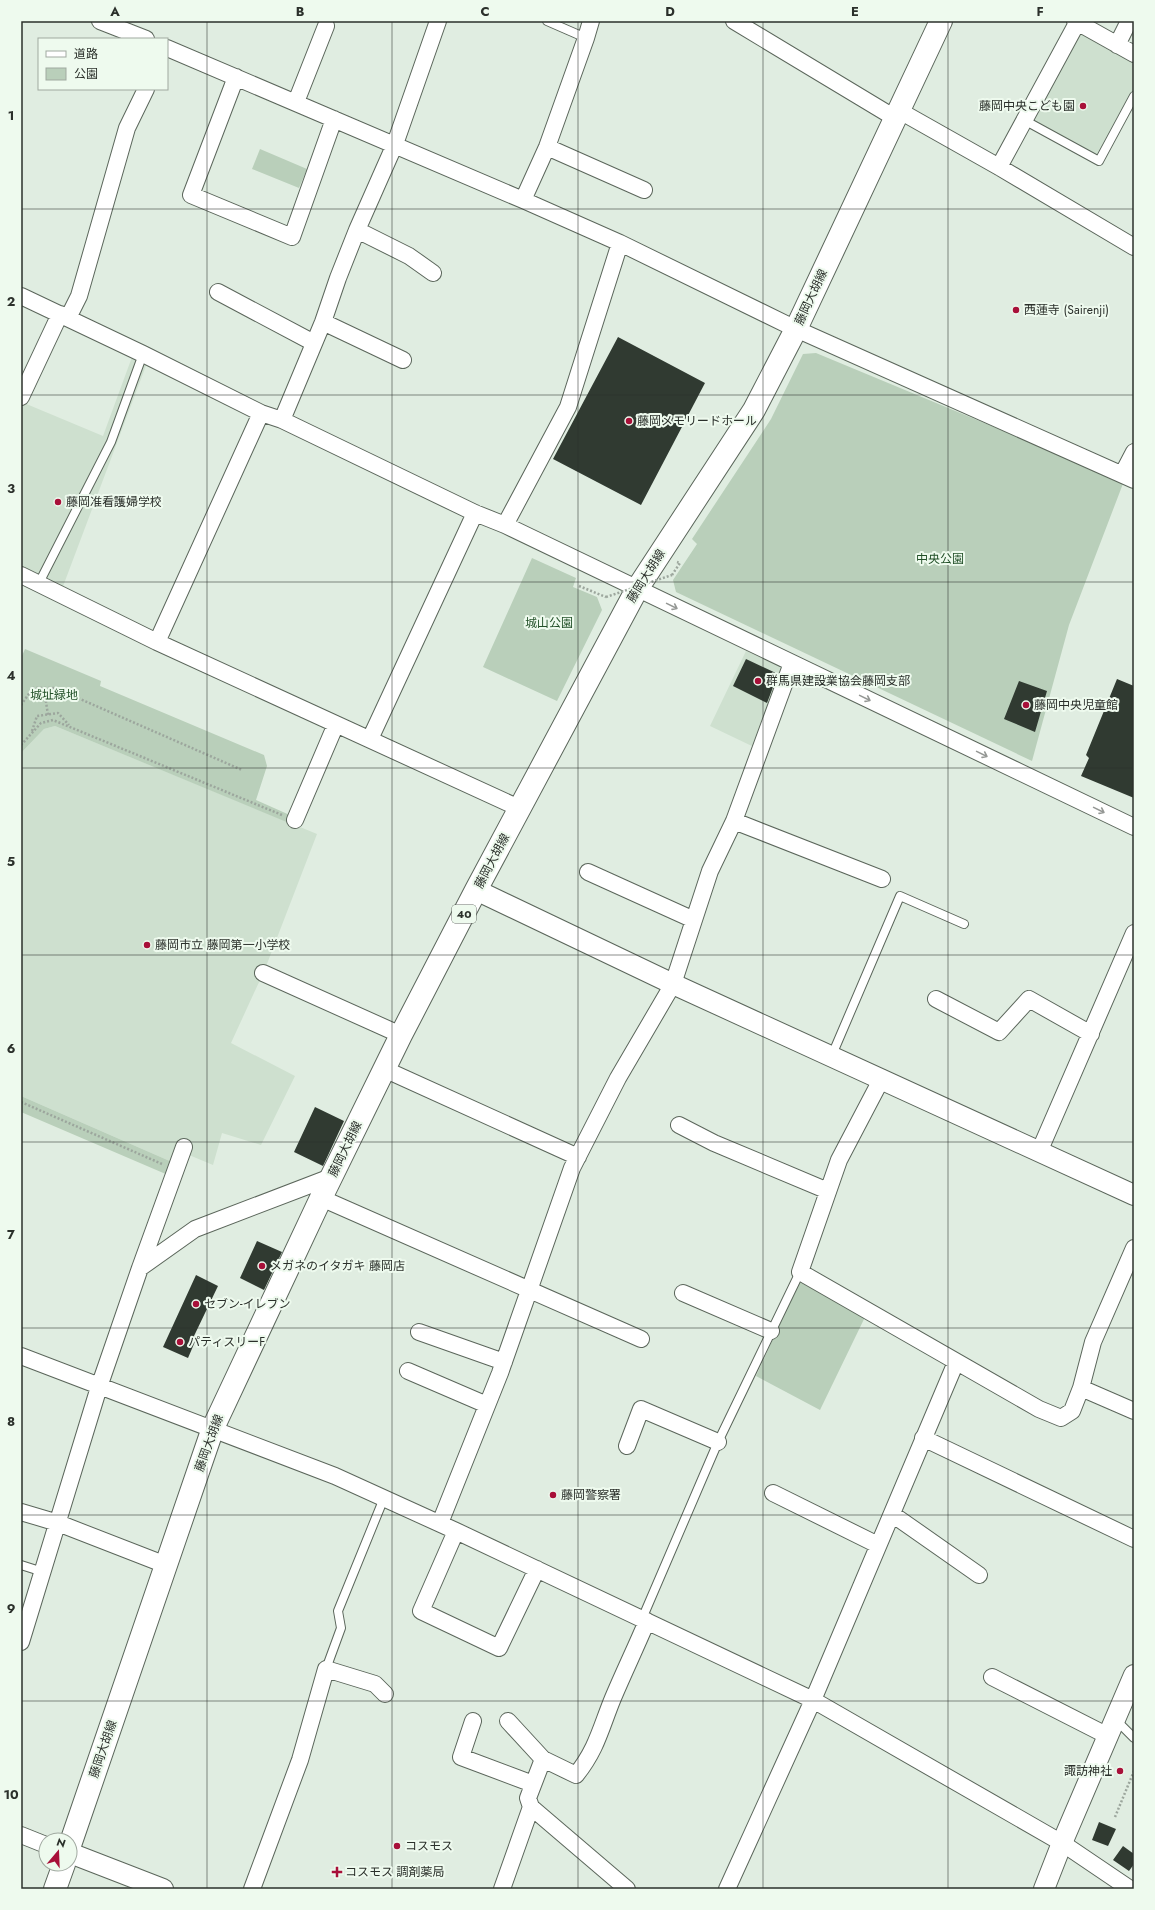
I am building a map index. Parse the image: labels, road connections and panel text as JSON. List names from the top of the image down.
{
  "streets": {
    "main road": ["藤岡大胡線", "40"]
  },
  "parks": ["中央公園", "城山公園", "城址緑地"],
  "places": {
    "other": [
      "藤岡中央こども園",
      "西蓮寺 (Sairenji)",
      "藤岡メモリードホール",
      "藤岡准看護婦学校",
      "群馬県建設業協会藤岡支部",
      "藤岡中央児童館",
      "藤岡市立 藤岡第一小学校",
      "メガネのイタガキ 藤岡店",
      "セブン-イレブン",
      "パティスリーF",
      "藤岡警察署",
      "諏訪神社",
      "コスモス"
    ],
    "health": ["コスモス 調剤薬局"]
  },
  "legend": ["道路", "公園"],
  "north": "top",
  "grid": {
    "columns": [
      "A",
      "B",
      "C",
      "D",
      "E",
      "F"
    ],
    "rows": [
      "1",
      "2",
      "3",
      "4",
      "5",
      "6",
      "7",
      "8",
      "9",
      "10"
    ]
  }
}
